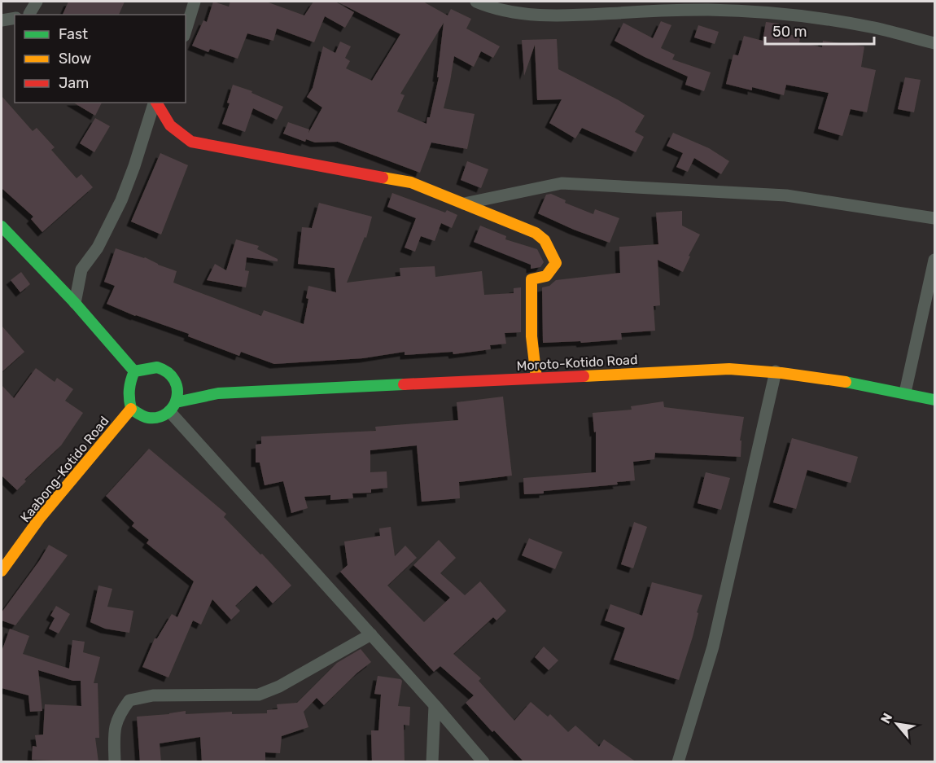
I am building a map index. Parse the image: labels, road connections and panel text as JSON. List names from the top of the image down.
{
  "streets": {
    "main road": ["Moroto-Kotido Road", "Kaabong-Kotido Road"]
  },
  "crossings": [
    ["Moroto-Kotido Road", "Kaabong-Kotido Road"]
  ],
  "legend": ["Fast", "Slow", "Jam"],
  "scale_bar": "50 m",
  "north": "top left"
}
